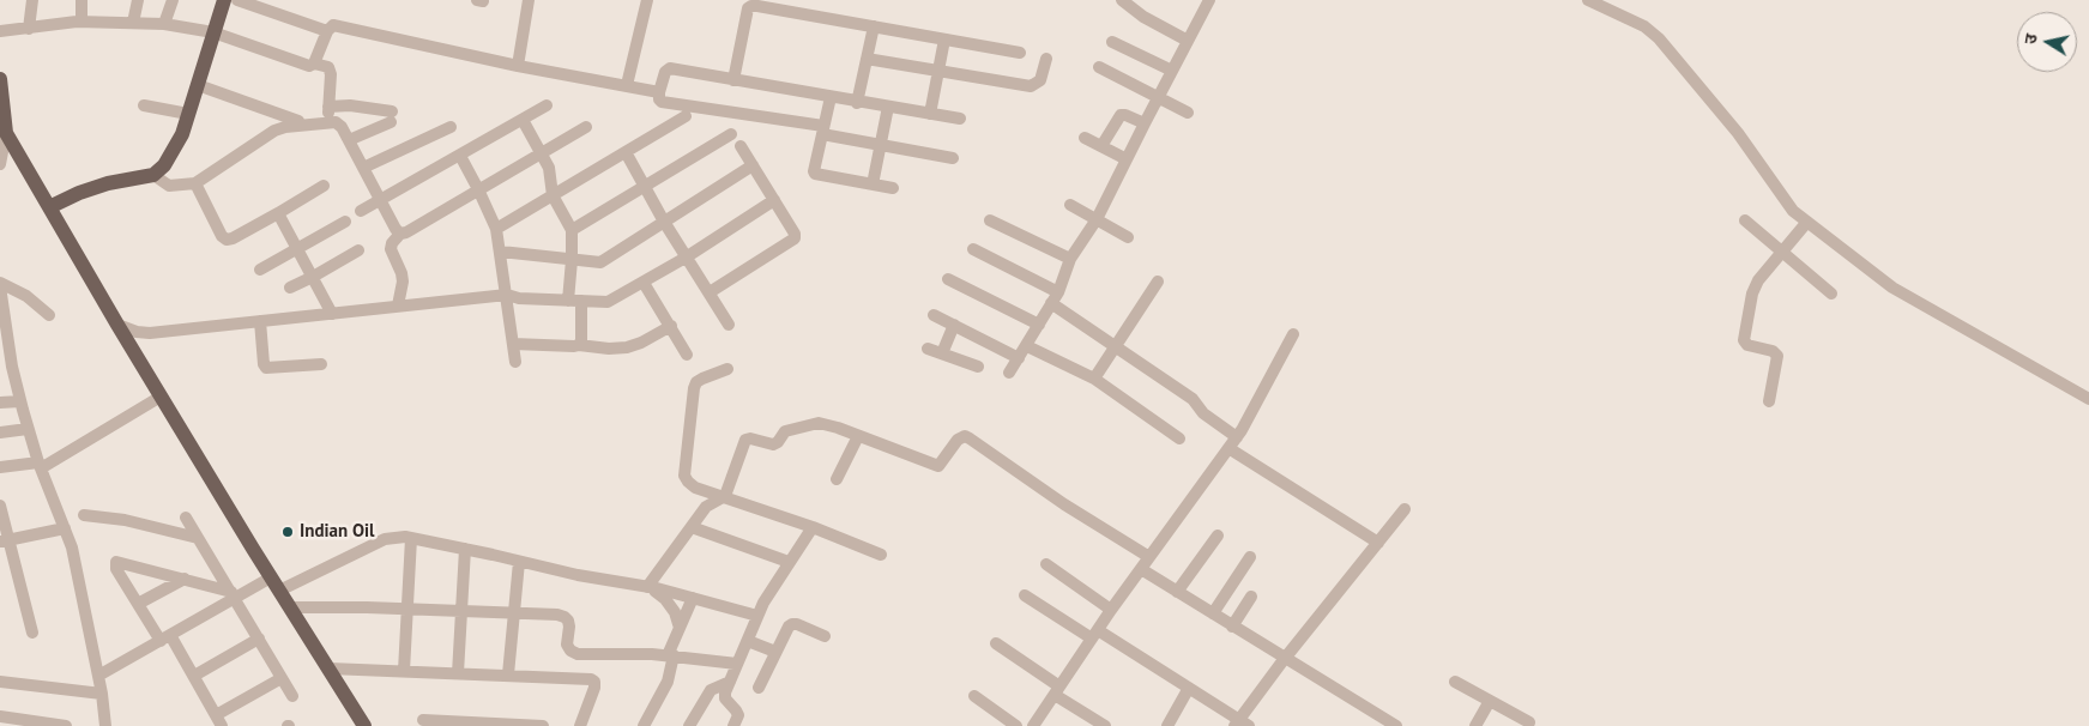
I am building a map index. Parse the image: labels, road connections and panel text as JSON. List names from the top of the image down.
{
  "places": ["Indian Oil"],
  "north": "left"
}
